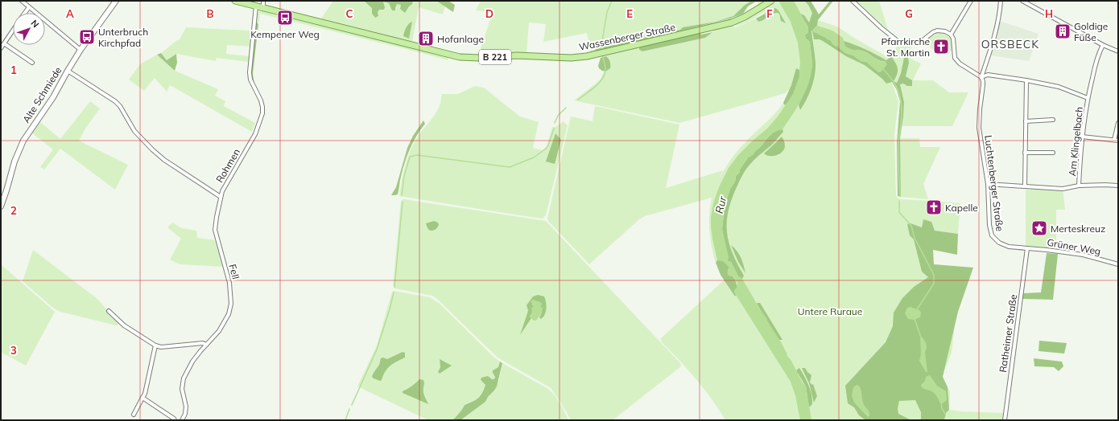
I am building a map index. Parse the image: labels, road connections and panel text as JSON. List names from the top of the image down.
{
  "streets": {
    "main road": ["Wassenberger Straße", "B 221"],
    "street": [
      "Alte Schmiede",
      "Am Klingelbach",
      "Rohmen",
      "Luchtenberger Straße",
      "Grüner Weg",
      "Fell",
      "Ratheimer Straße"
    ]
  },
  "crossings": [
    ["Wassenberger Straße", "Rohmen"],
    ["Alte Schmiede", "Rohmen"],
    ["Am Klingelbach", "Luchtenberger Straße"],
    ["Rohmen", "Fell"],
    ["Luchtenberger Straße", "Grüner Weg"],
    ["Luchtenberger Straße", "Ratheimer Straße"],
    ["Grüner Weg", "Ratheimer Straße"]
  ],
  "districts": ["ORSBECK"],
  "water": ["Rur"],
  "parks": ["Untere Ruraue"],
  "places": {
    "bus stop": ["Kempener Weg", "Unterbruch Kirchpfad"],
    "building": ["Goldige Füße", "Hofanlage"],
    "church": ["Pfarrkirche St. Martin", "Kapelle"],
    "place": ["Merteskreuz"]
  },
  "north": "top right",
  "grid": {
    "columns": [
      "A",
      "B",
      "C",
      "D",
      "E",
      "F",
      "G",
      "H"
    ],
    "rows": ["1", "2", "3"]
  }
}
